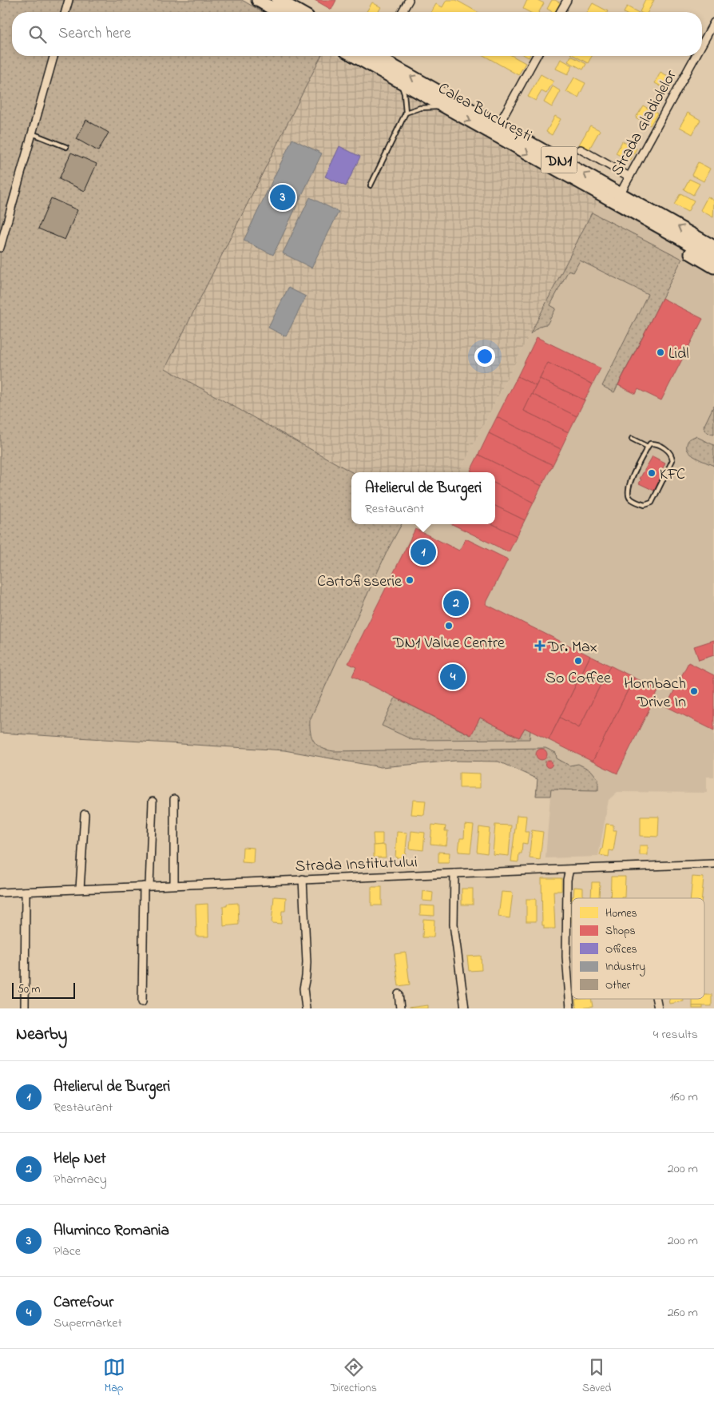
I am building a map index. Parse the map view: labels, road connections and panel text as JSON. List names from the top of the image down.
{
  "streets": {
    "highway": ["Calea București", "DN1"],
    "street": ["Strada Gladiolelor", "Strada Institutului"]
  },
  "crossings": [
    ["Calea București", "Strada Gladiolelor"]
  ],
  "places": {
    "other": [
      "Lidl",
      "KFC",
      "Cartofisserie",
      "DN1 Value Centre",
      "So Coffee",
      "Hornbach Drive In"
    ],
    "health": ["Dr. Max"]
  },
  "legend": [
    "Homes",
    "Shops",
    "Offices",
    "Industry",
    "Other"
  ],
  "scale_bar": "50 m",
  "page": {
    "search": "Search here",
    "pins": [
      "3",
      "1",
      "2",
      "4"
    ],
    "popup": ["Atelierul de Burgeri", "Restaurant"],
    "scale": "50 m",
    "heading": ["Nearby", "4 results"],
    "list": [
      {
        "mark": "1",
        "name": "Atelierul de Burgeri",
        "note": "Restaurant",
        "value": "160 m"
      },
      {
        "mark": "2",
        "name": "Help Net",
        "note": "Pharmacy",
        "value": "200 m"
      },
      {
        "mark": "3",
        "name": "Aluminco Romania",
        "note": "Place",
        "value": "200 m"
      },
      {
        "mark": "4",
        "name": "Carrefour",
        "note": "Supermarket",
        "value": "260 m"
      }
    ],
    "nav": ["Map", "Directions", "Saved"]
  }
}
